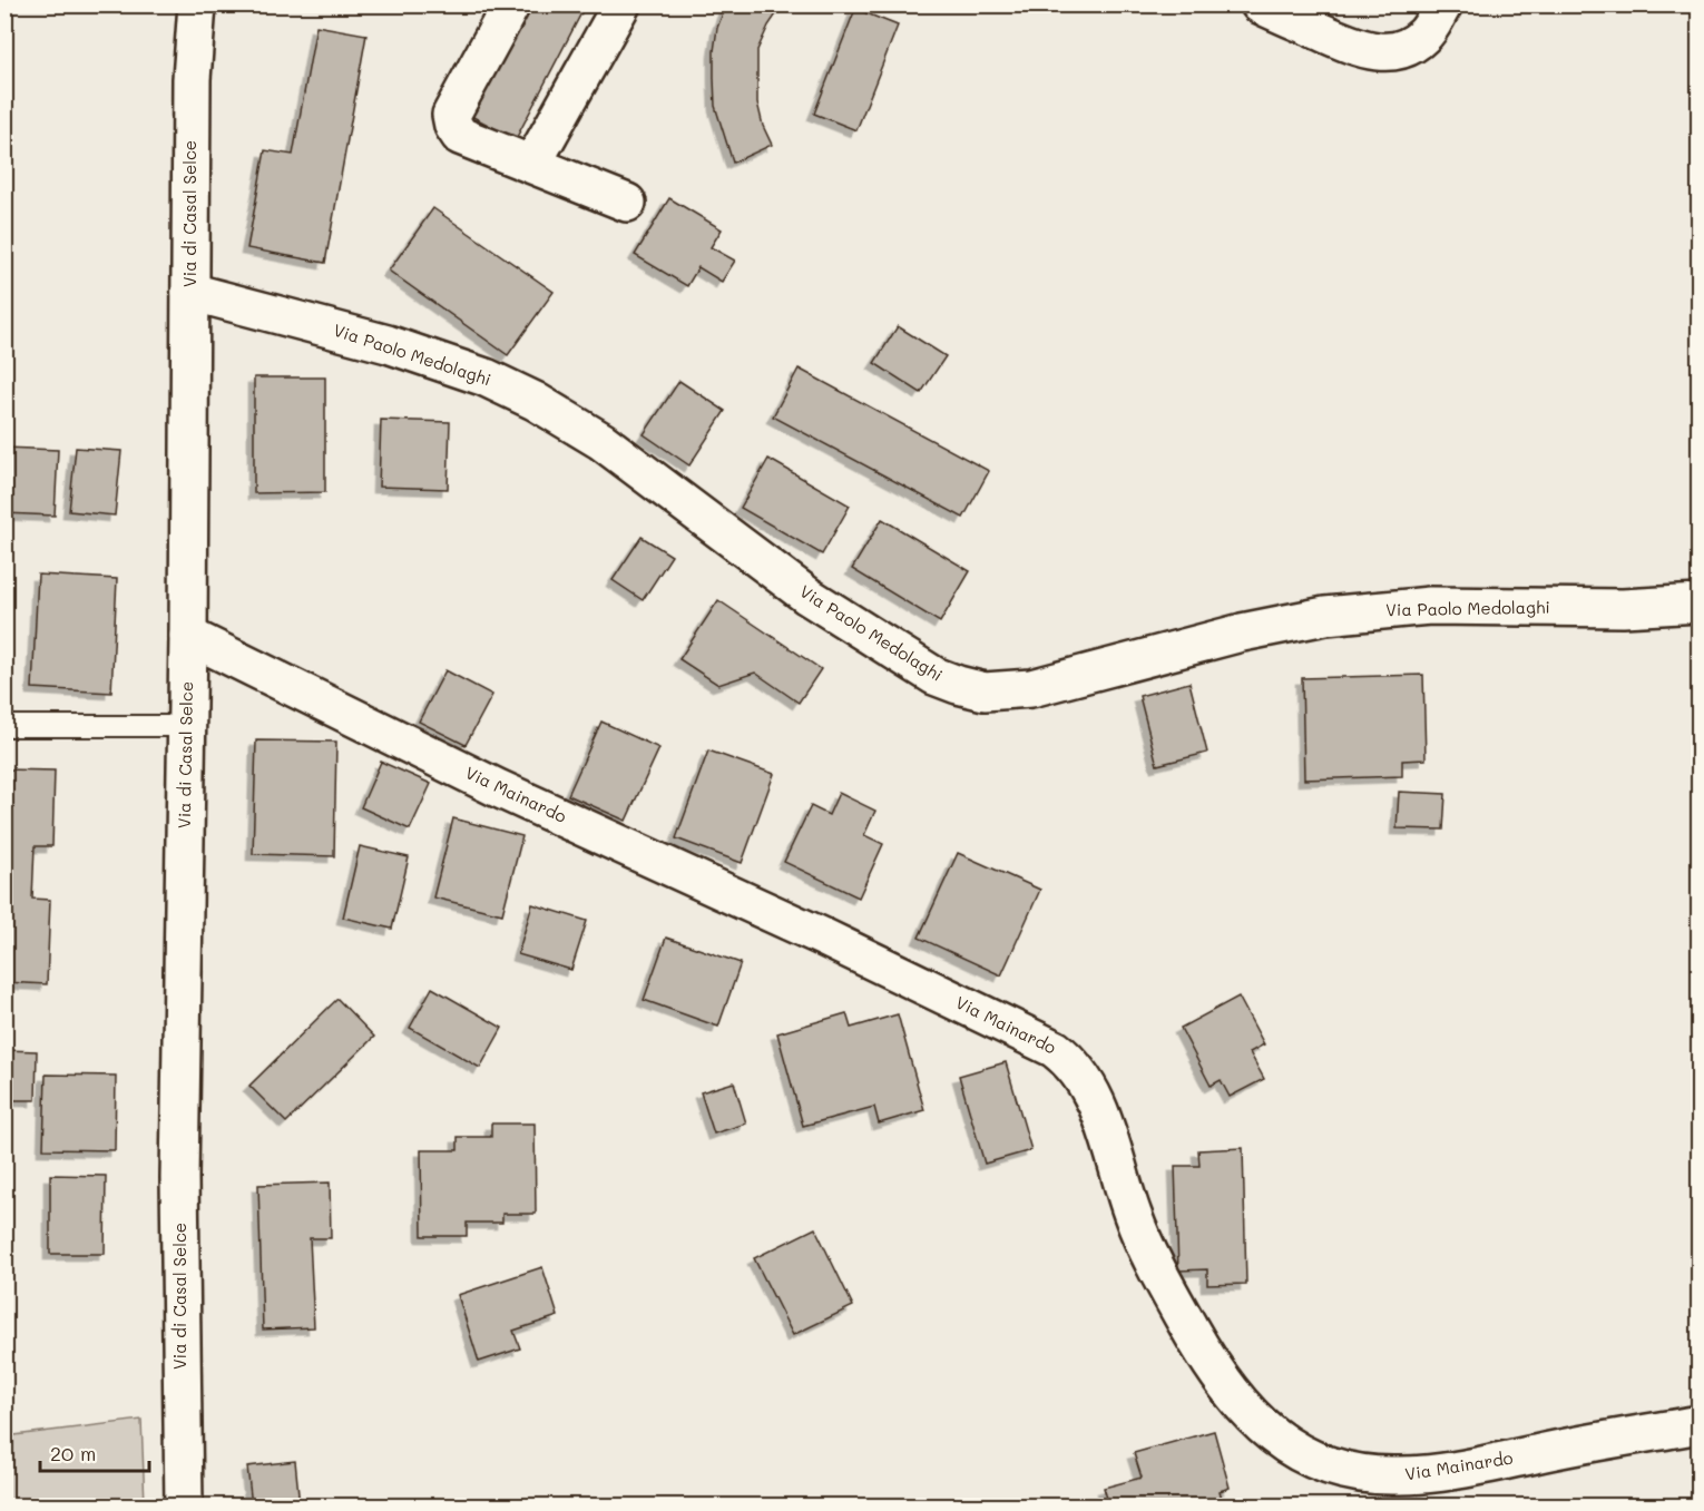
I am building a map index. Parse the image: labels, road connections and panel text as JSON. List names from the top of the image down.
{
  "streets": {
    "street": ["Via di Casal Selce", "Via Paolo Medolaghi", "Via Mainardo"]
  },
  "crossings": [
    ["Via di Casal Selce", "Via Paolo Medolaghi"],
    ["Via di Casal Selce", "Via Mainardo"]
  ],
  "scale_bar": "20 m"
}
